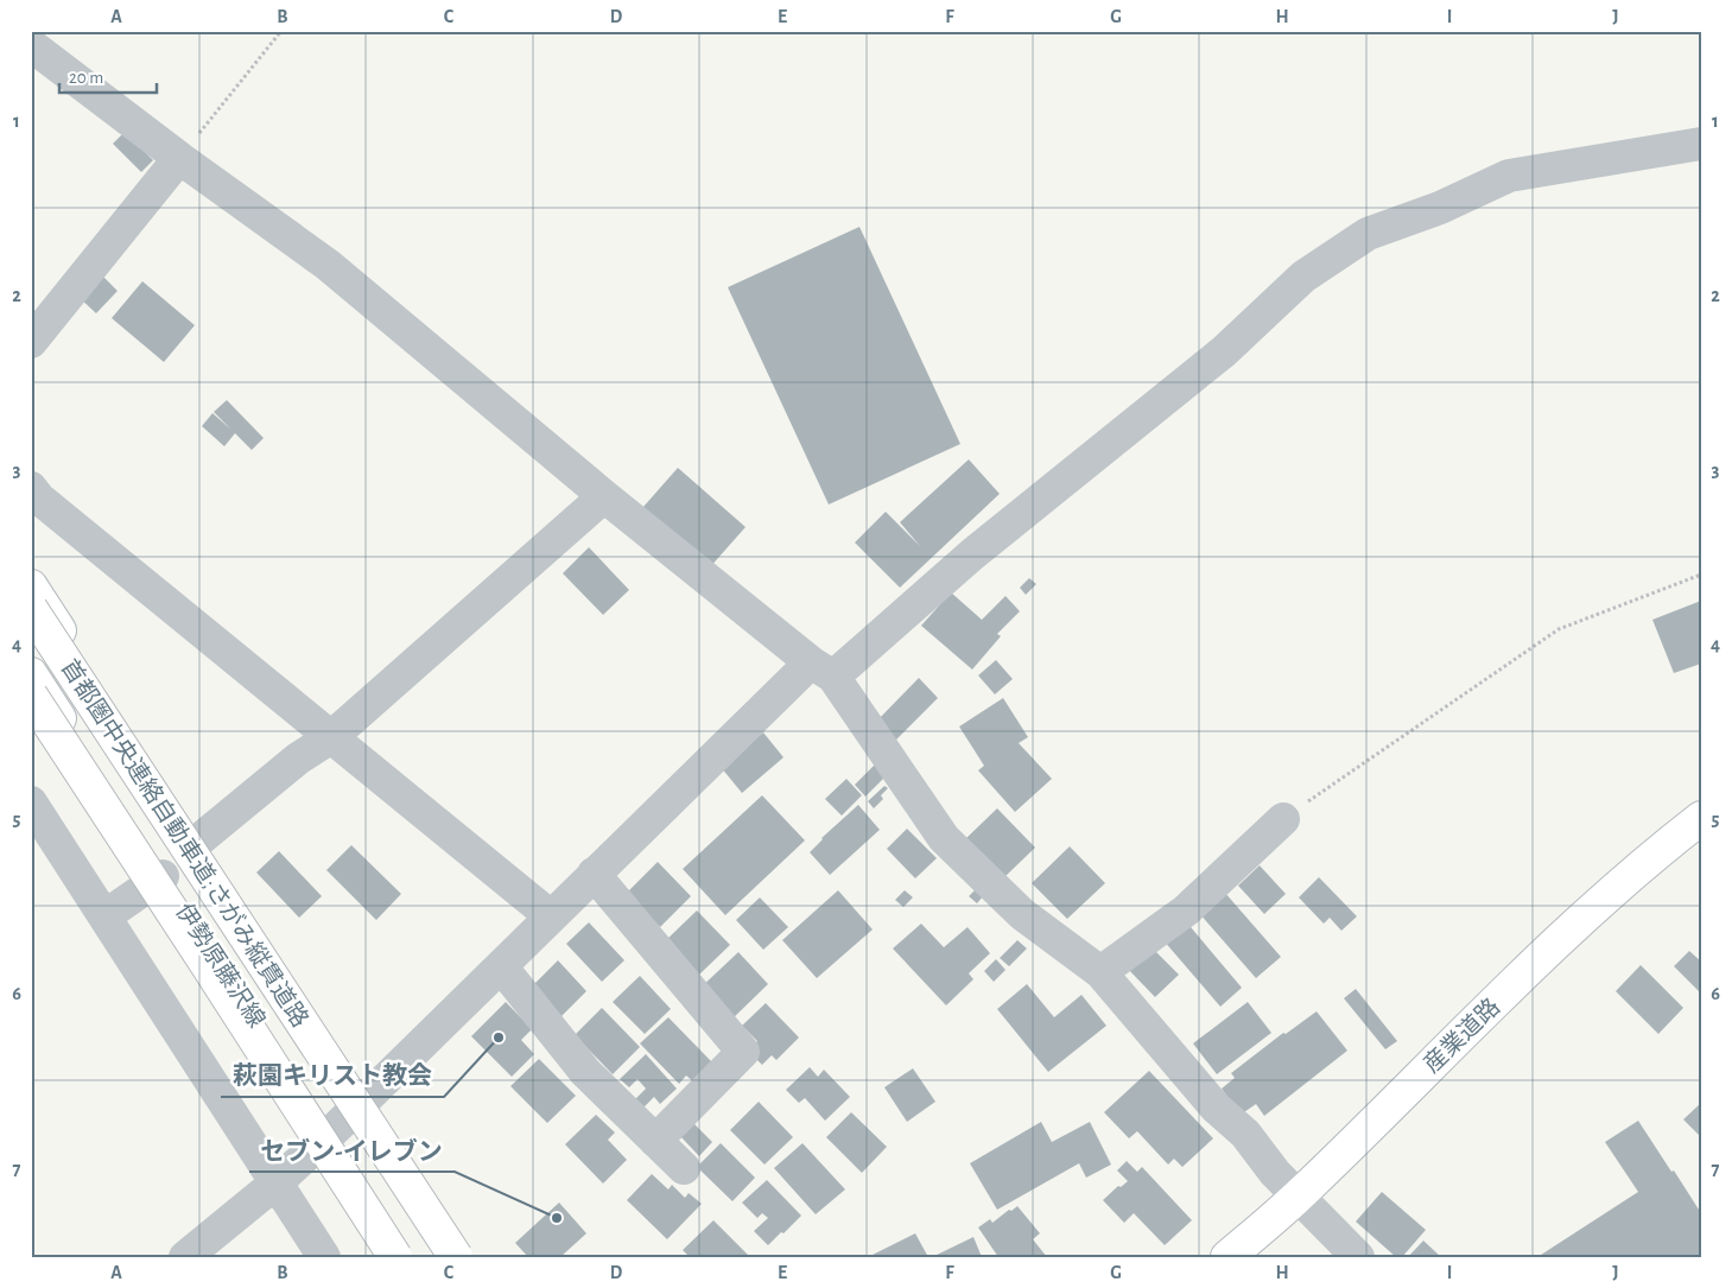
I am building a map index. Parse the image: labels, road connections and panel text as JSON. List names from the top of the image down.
{
  "streets": {
    "main road": ["首都圏中央連絡自動車道;さがみ縦貫道路", "伊勢原藤沢線", "産業道路"]
  },
  "places": ["萩園キリスト教会", "セブン-イレブン"],
  "scale_bar": "20 m",
  "grid": {
    "columns": [
      "A",
      "B",
      "C",
      "D",
      "E",
      "F",
      "G",
      "H",
      "I",
      "J"
    ],
    "rows": [
      "1",
      "2",
      "3",
      "4",
      "5",
      "6",
      "7"
    ]
  }
}
